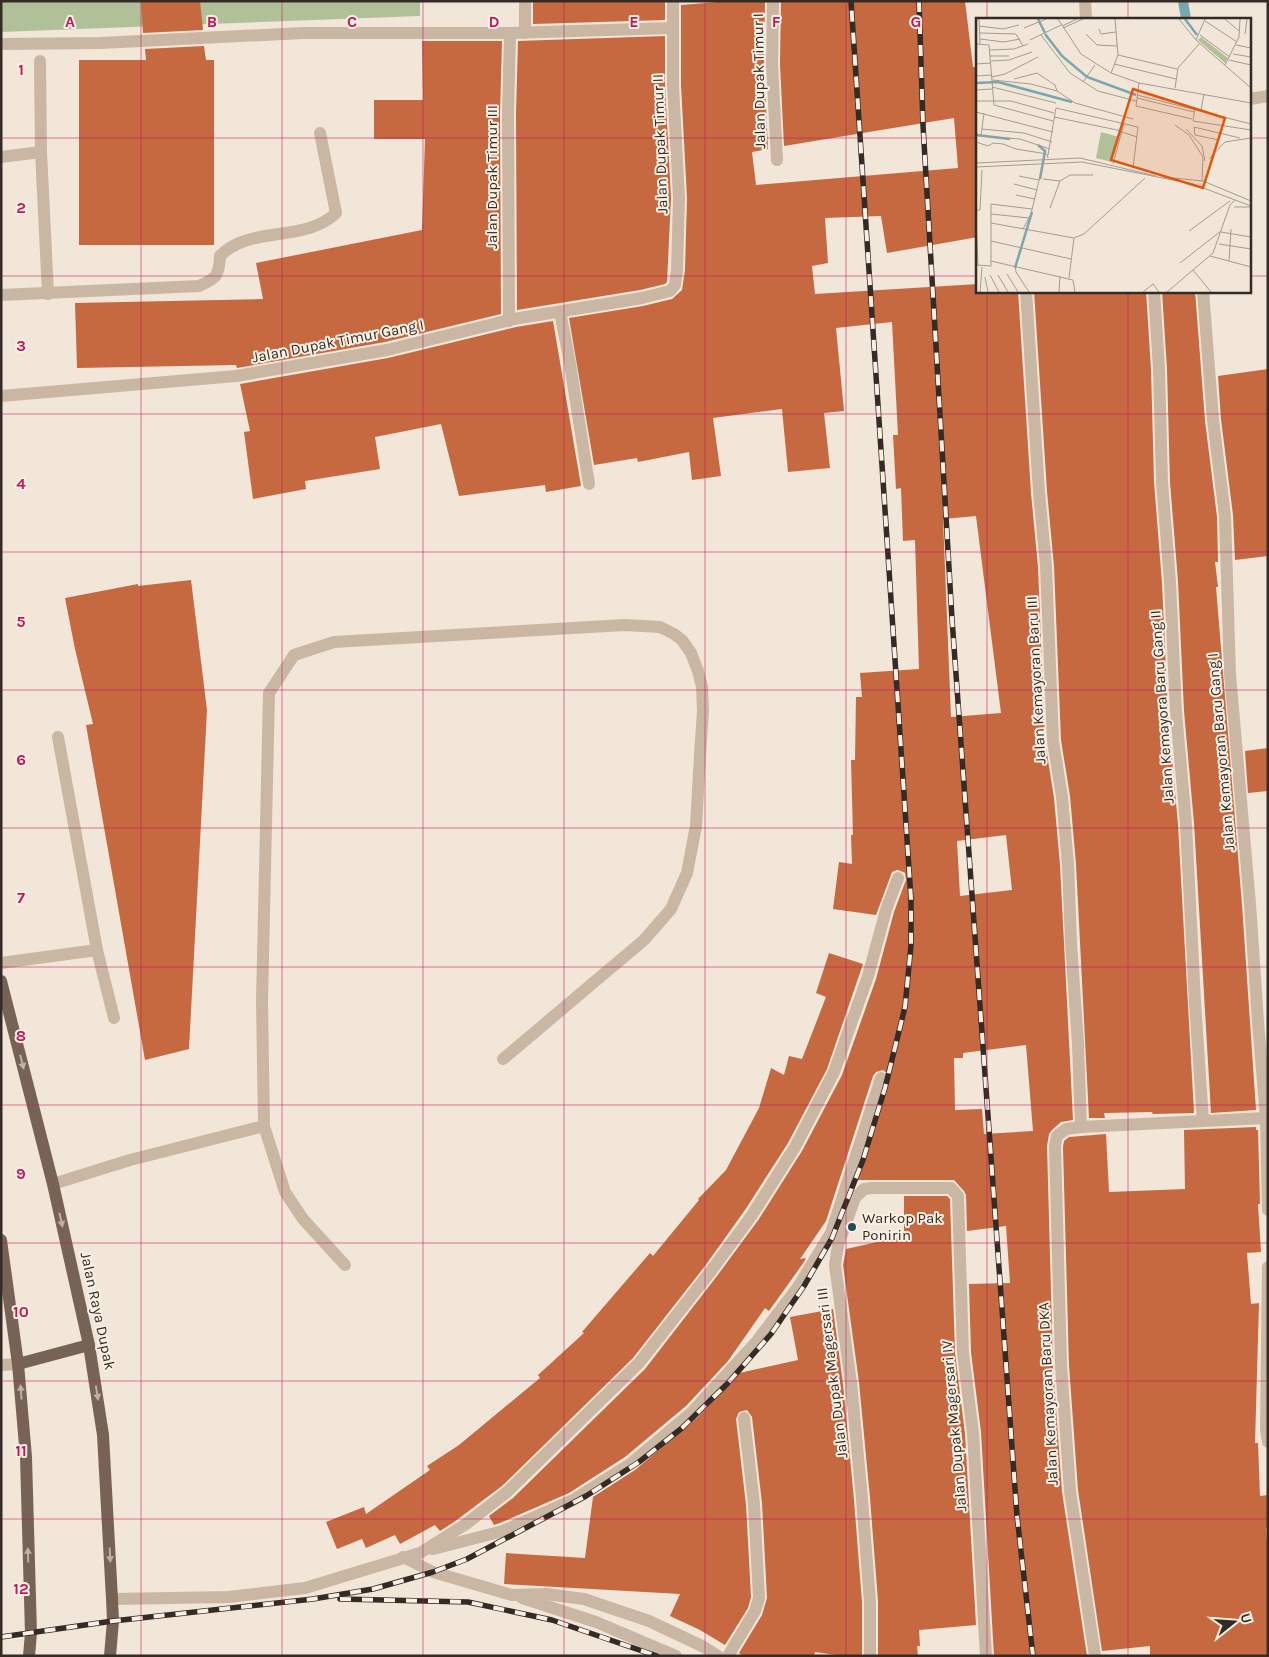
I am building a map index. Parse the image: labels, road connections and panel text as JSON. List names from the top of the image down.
{
  "streets": {
    "main road": ["Jalan Raya Dupak"],
    "street": [
      "Jalan Dupak Timur I",
      "Jalan Dupak Timur II",
      "Jalan Dupak Timur III",
      "Jalan Dupak Timur Gang I",
      "Jalan Kemayoran Baru III",
      "Jalan Kemayora Baru Gang II",
      "Jalan Kemayoran Baru Gang I",
      "Jalan Dupak Magersari III",
      "Jalan Kemayoran Baru DKA",
      "Jalan Dupak Magersari IV"
    ]
  },
  "crossings": [
    ["Jalan Dupak Timur II", "Jalan Dupak Timur Gang I"],
    ["Jalan Dupak Timur III", "Jalan Dupak Timur Gang I"],
    ["Jalan Kemayoran Baru III", "Jalan Kemayoran Baru DKA"],
    ["Jalan Dupak Magersari III", "Jalan Dupak Magersari IV"]
  ],
  "places": ["Warkop Pak Ponirin"],
  "north": "right",
  "grid": {
    "columns": [
      "A",
      "B",
      "C",
      "D",
      "E",
      "F",
      "G"
    ],
    "rows": [
      "1",
      "2",
      "3",
      "4",
      "5",
      "6",
      "7",
      "8",
      "9",
      "10",
      "11",
      "12"
    ]
  }
}
